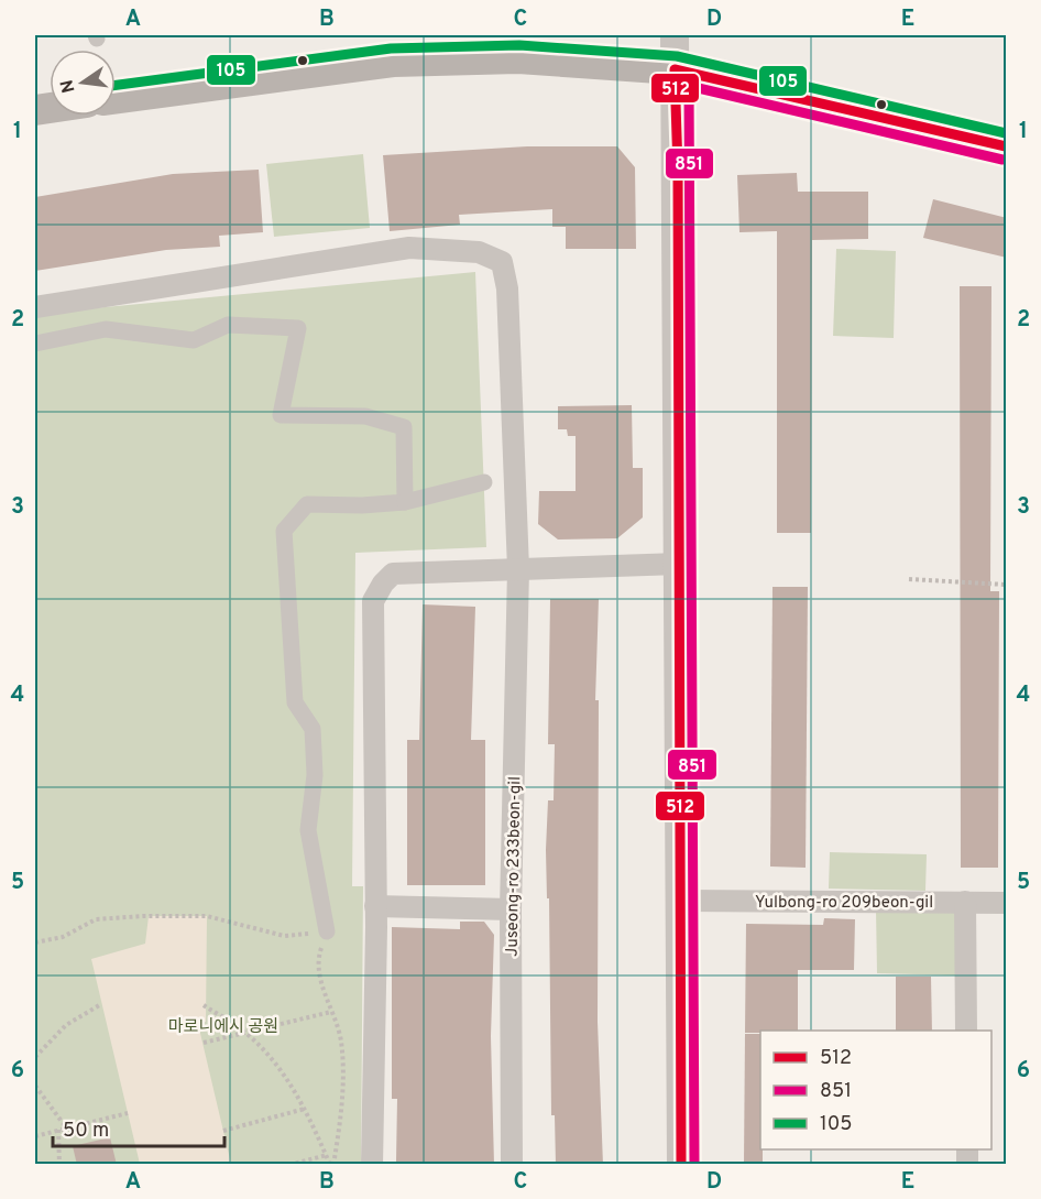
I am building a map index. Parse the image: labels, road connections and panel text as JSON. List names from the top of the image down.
{
  "streets": {
    "street": ["Juseong-ro 233beon-gil", "Yulbong-ro 209beon-gil"]
  },
  "parks": ["마로니에시 공원"],
  "lines": ["transit line 105", "transit line 512", "transit line 851"],
  "legend": ["512", "851", "105"],
  "scale_bar": "50 m",
  "north": "left",
  "grid": {
    "columns": [
      "A",
      "B",
      "C",
      "D",
      "E"
    ],
    "rows": [
      "1",
      "2",
      "3",
      "4",
      "5",
      "6"
    ]
  }
}
